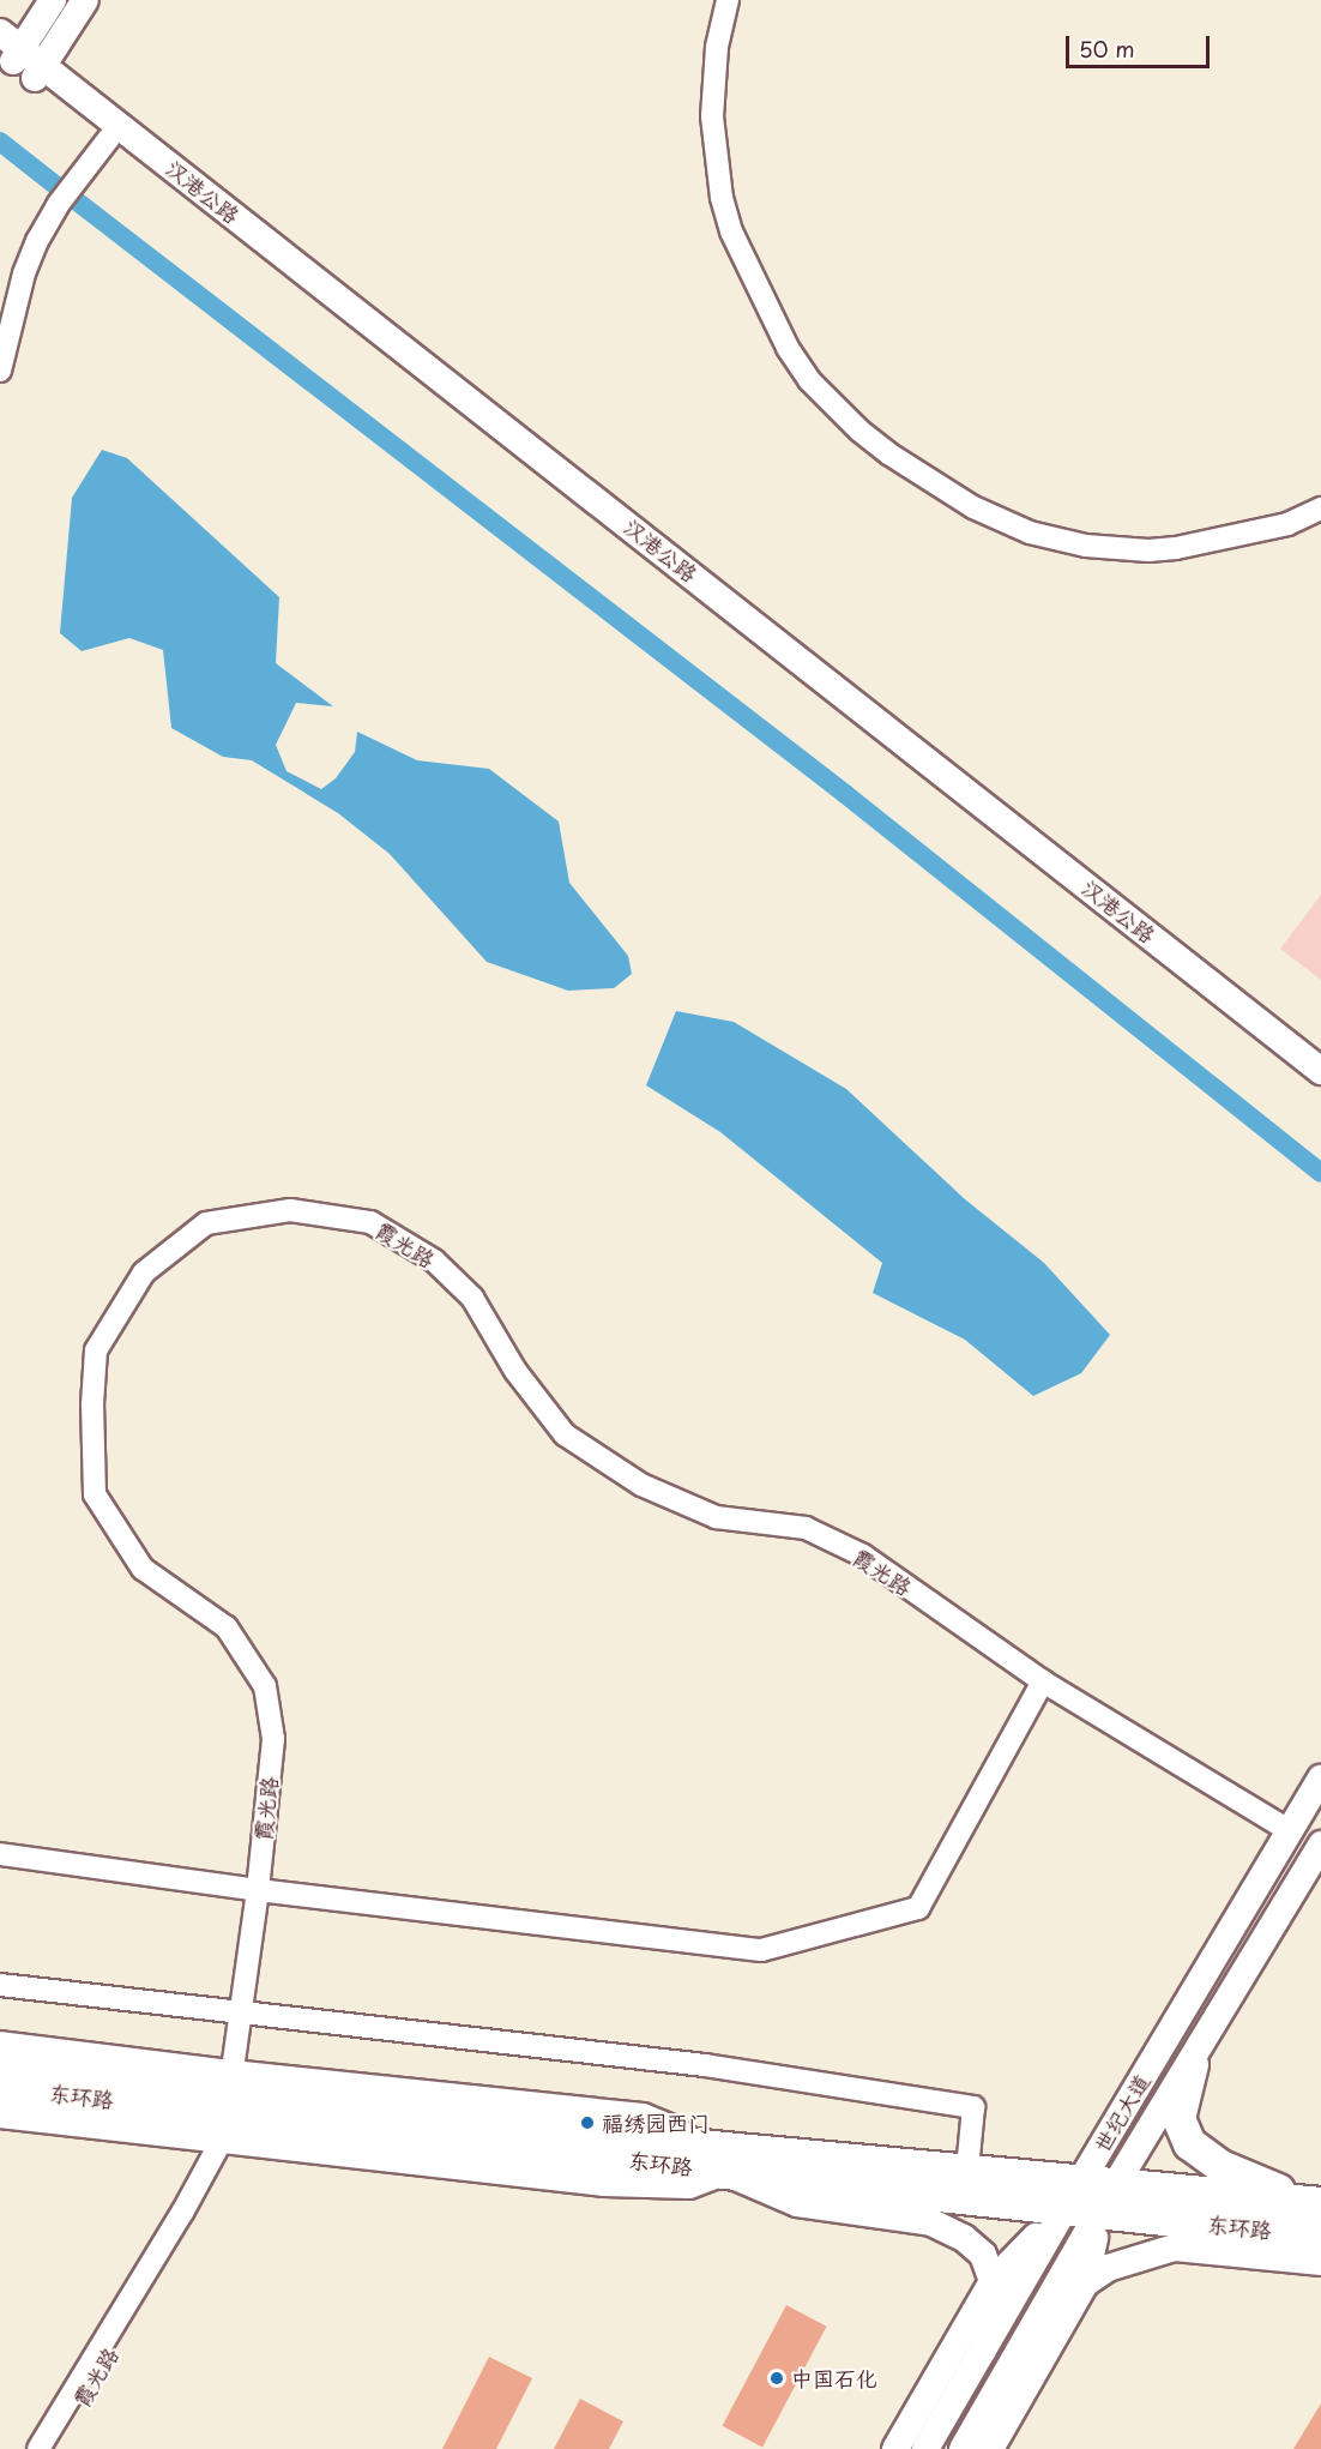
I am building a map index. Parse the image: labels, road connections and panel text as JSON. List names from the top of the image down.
{
  "streets": {
    "highway": ["东环路"],
    "main road": ["汉港公路", "世纪大道"],
    "street": ["霞光路"]
  },
  "crossings": [
    ["霞光路", "东环路"],
    ["霞光路", "世纪大道"],
    ["东环路", "世纪大道"]
  ],
  "places": ["福绣园西门", "中国石化"],
  "scale_bar": "50 m"
}
